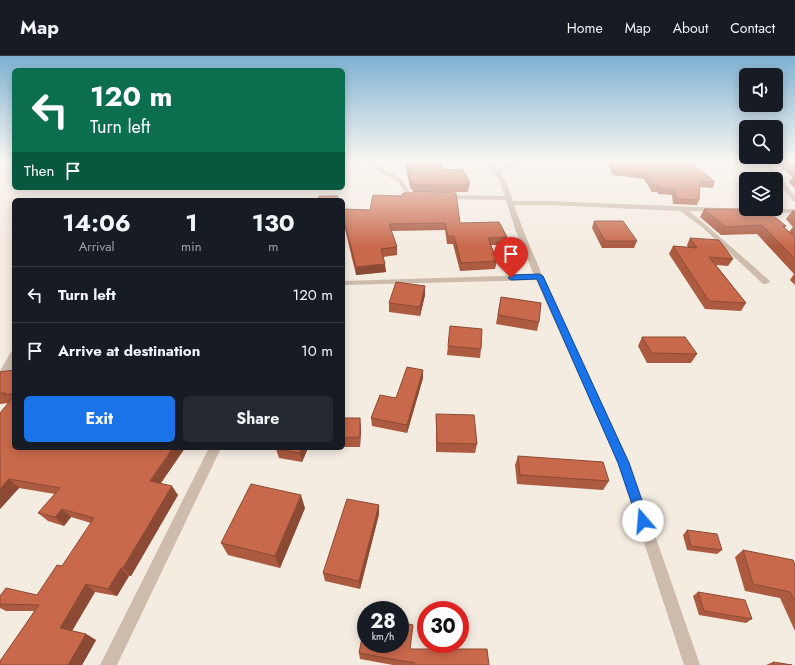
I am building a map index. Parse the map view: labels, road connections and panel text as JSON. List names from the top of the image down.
{
  "page": {
    "header": "Map",
    "nav": [
      "Home",
      "Map",
      "About",
      "Contact"
    ],
    "turn": ["120 m", "Turn left"],
    "then": "Then",
    "eta": [
      "14:06",
      "Arrival",
      "1",
      "min",
      "130",
      "m"
    ],
    "list": [
      {
        "name": "Turn left",
        "value": "120 m"
      },
      {
        "name": "Arrive at destination",
        "value": "10 m"
      }
    ],
    "buttons": ["Exit", "Share"],
    "speed": "28 km/h",
    "limit": "30"
  }
}
